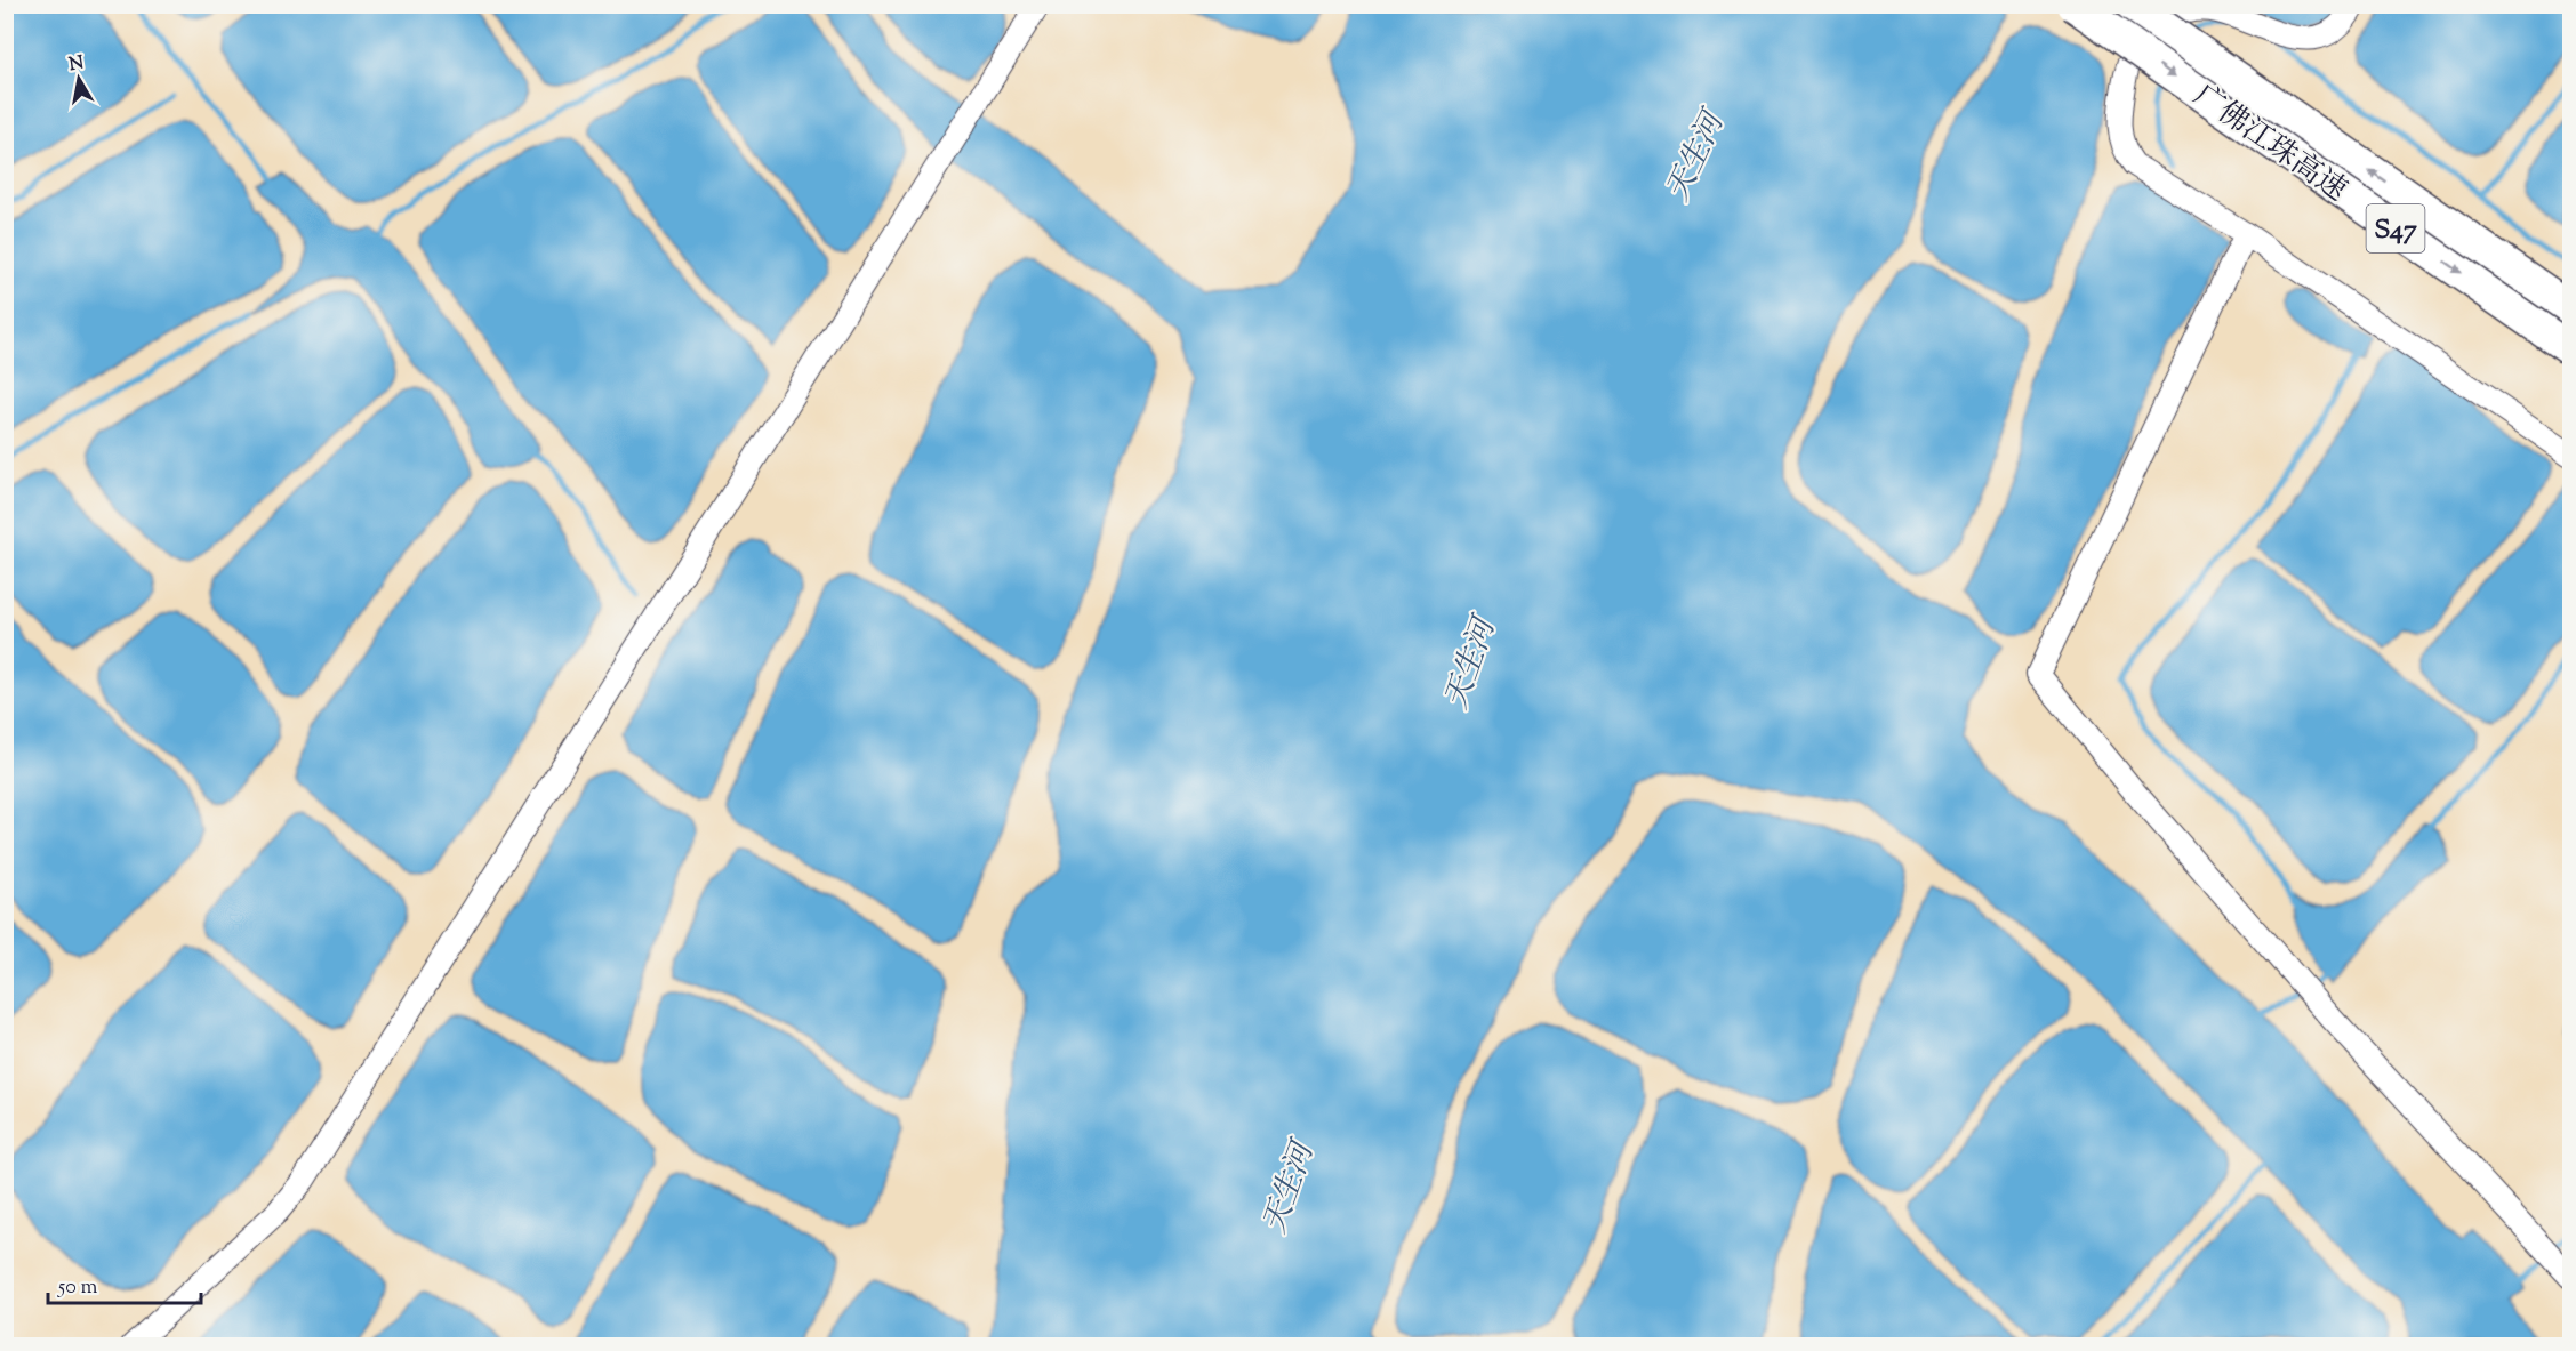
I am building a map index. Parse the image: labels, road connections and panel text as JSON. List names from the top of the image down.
{
  "streets": {
    "highway": ["广佛江珠高速", "S47"]
  },
  "water": ["天生河"],
  "scale_bar": "50 m",
  "north": "top"
}
